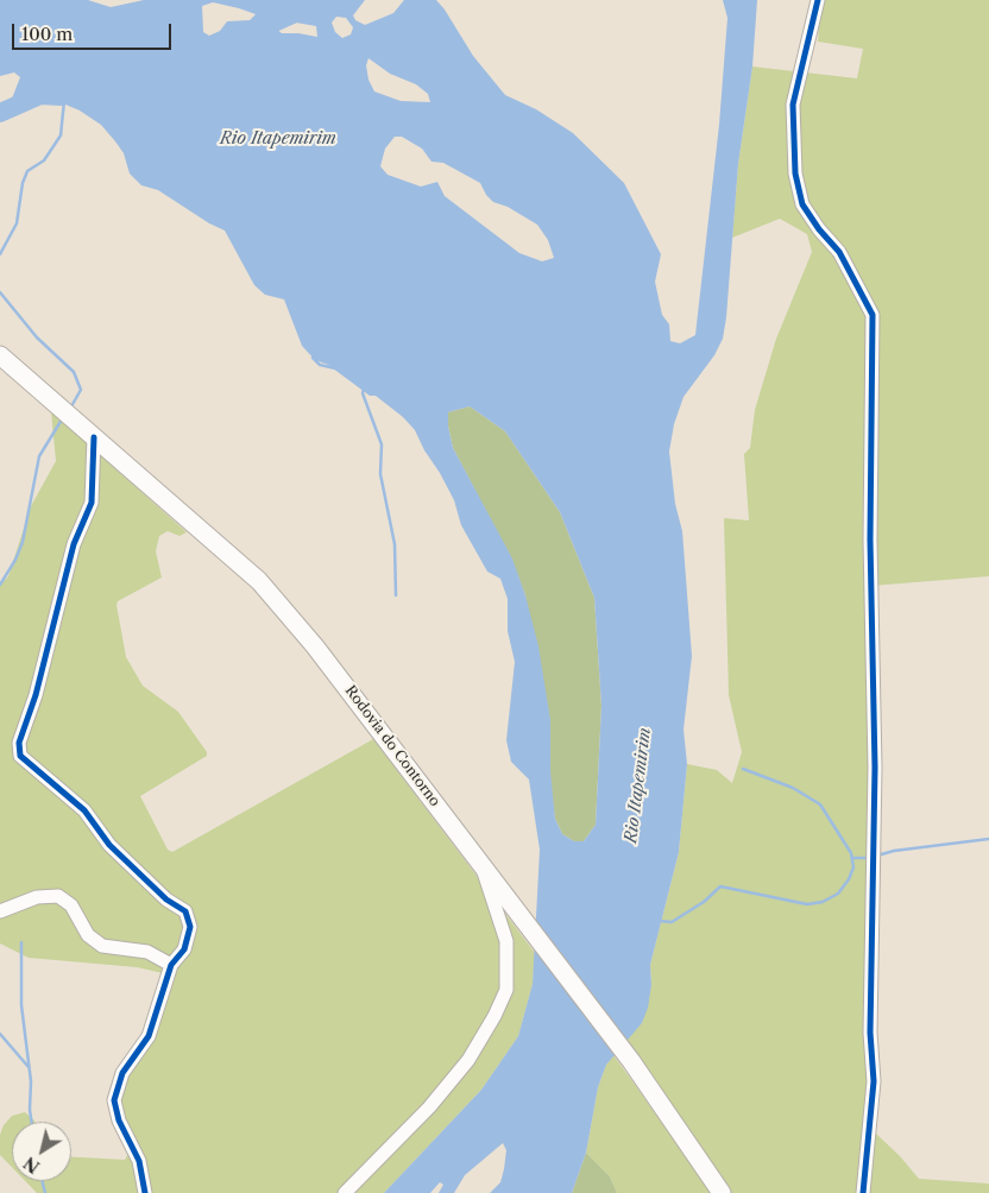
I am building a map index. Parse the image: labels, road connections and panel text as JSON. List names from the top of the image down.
{
  "streets": {
    "main road": ["Rodovia do Contorno"]
  },
  "water": ["Rio Itapemirim"],
  "scale_bar": "100 m",
  "north": "bottom left"
}
